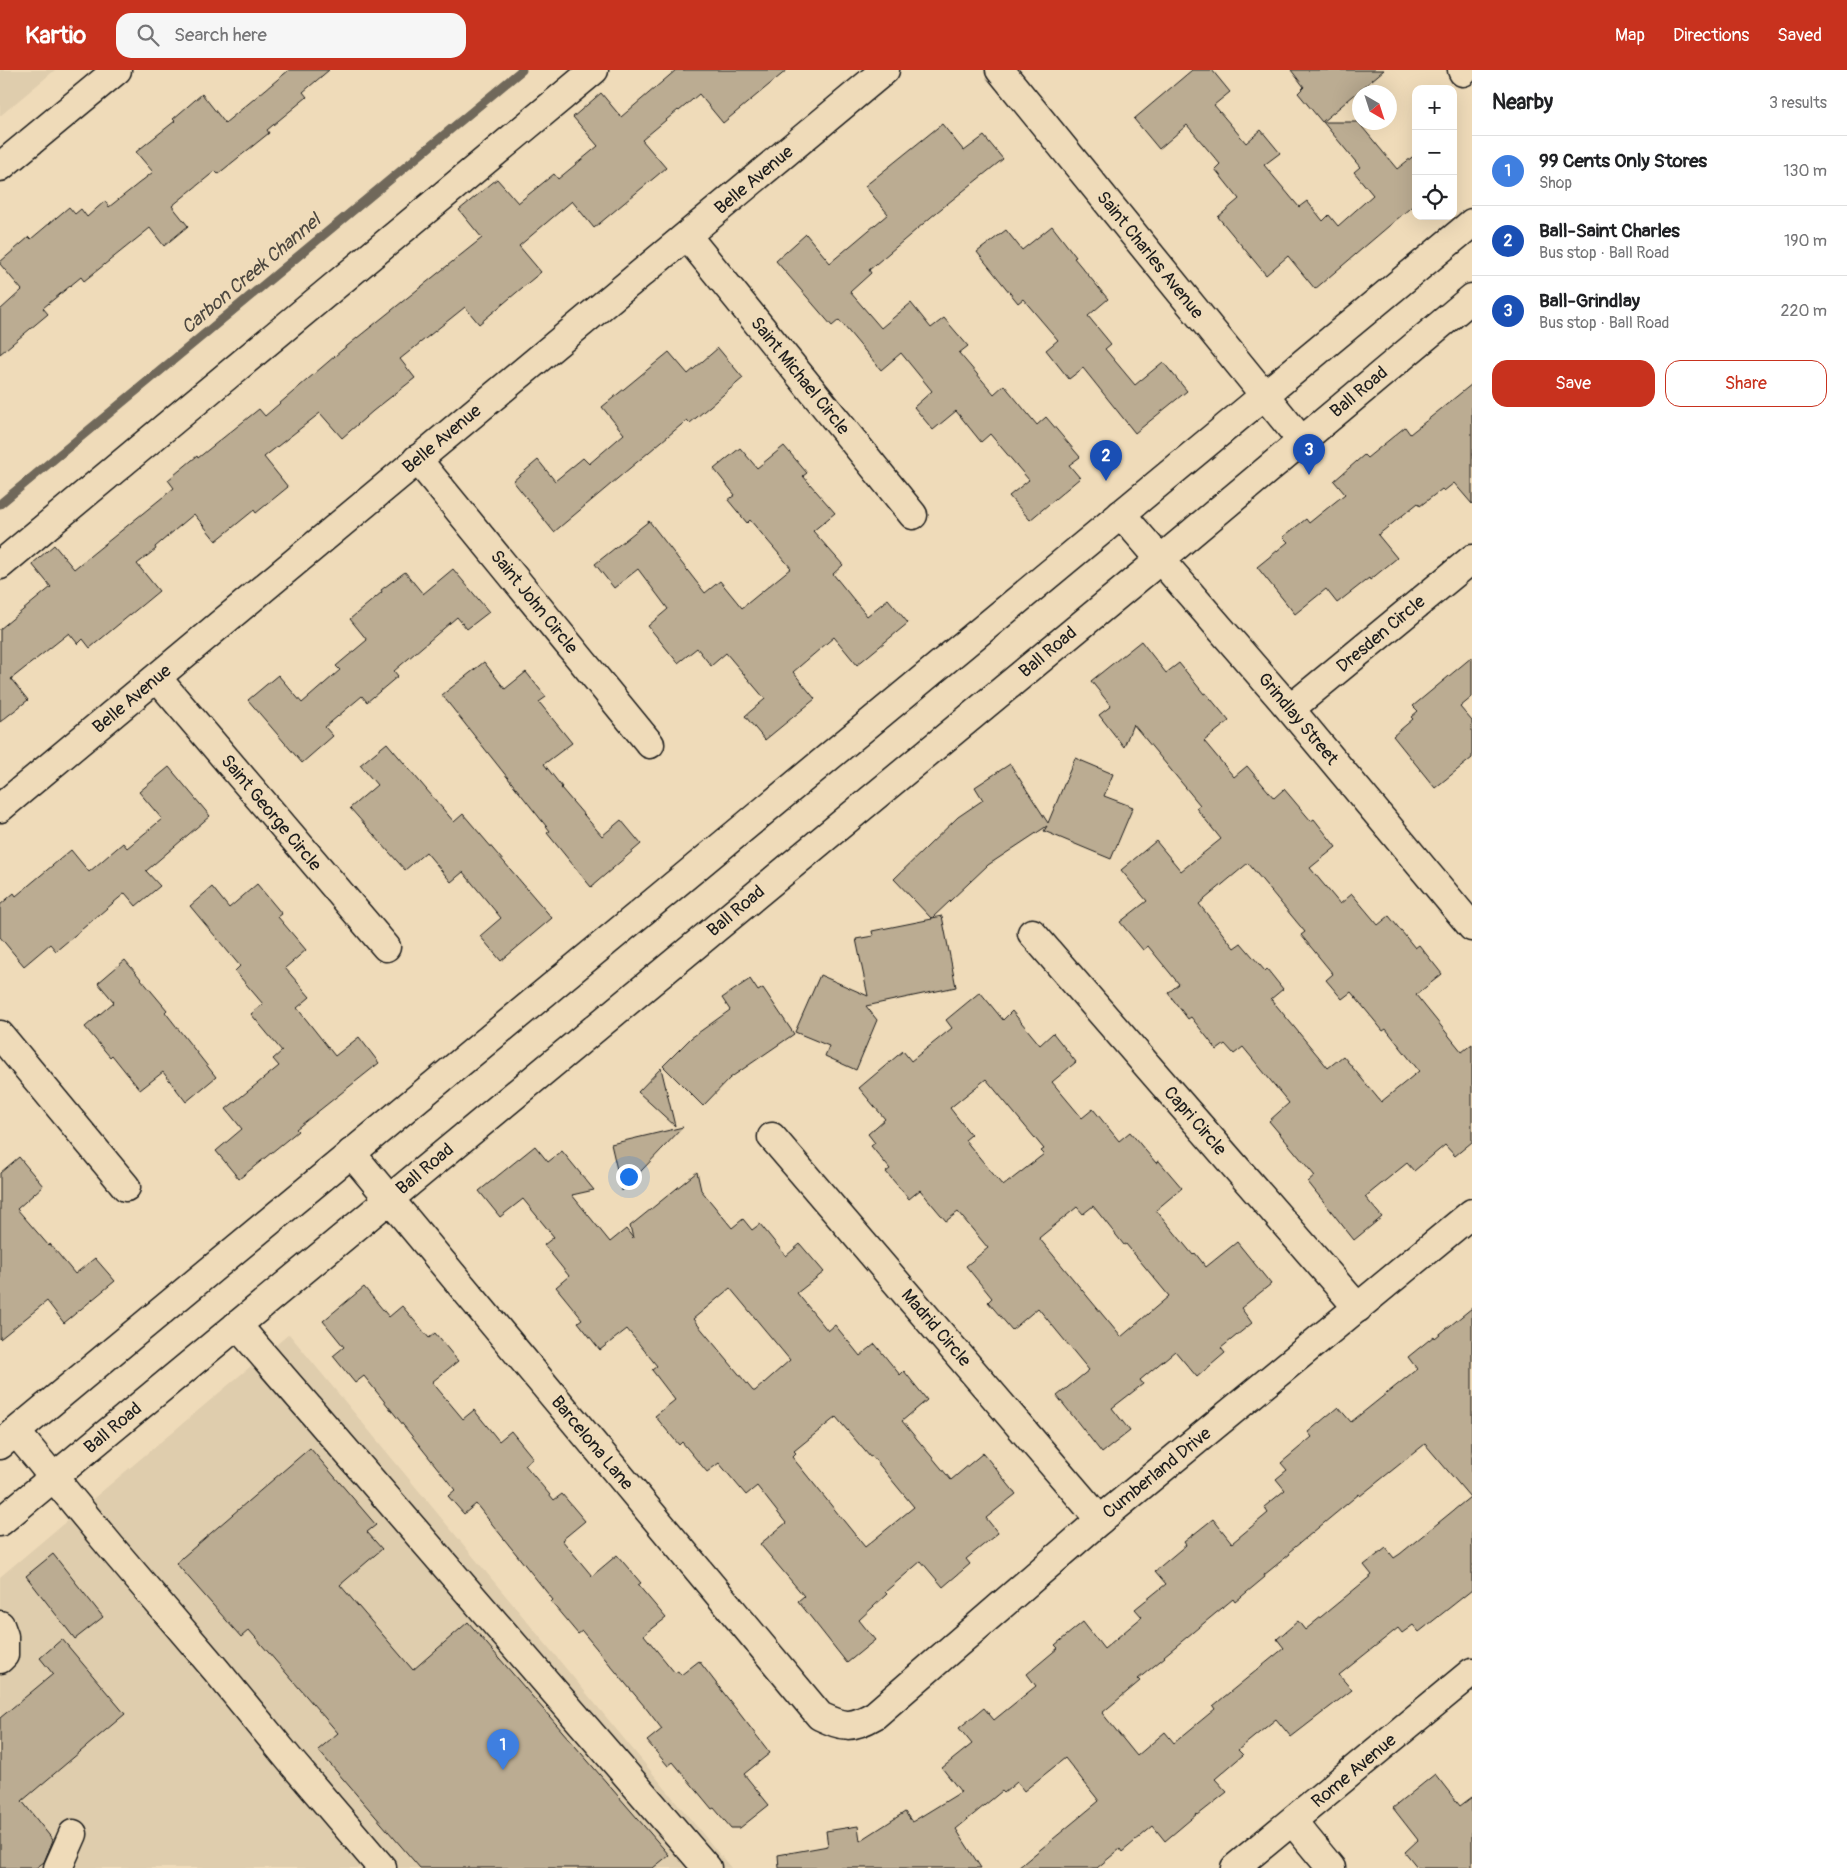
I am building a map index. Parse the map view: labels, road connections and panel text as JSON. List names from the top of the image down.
{
  "streets": {
    "street": [
      "Belle Avenue",
      "Saint Charles Avenue",
      "Saint Michael Circle",
      "Ball Road",
      "Saint John Circle",
      "Dresden Circle",
      "Grindlay Street",
      "Saint George Circle",
      "Capri Circle",
      "Madrid Circle",
      "Barcelona Lane",
      "Cumberland Drive",
      "Rome Avenue"
    ]
  },
  "crossings": [
    ["Belle Avenue", "Saint Michael Circle"],
    ["Belle Avenue", "Saint John Circle"],
    ["Belle Avenue", "Saint George Circle"],
    ["Saint Charles Avenue", "Ball Road"],
    ["Ball Road", "Grindlay Street"],
    ["Ball Road", "Barcelona Lane"],
    ["Dresden Circle", "Grindlay Street"],
    ["Capri Circle", "Cumberland Drive"],
    ["Madrid Circle", "Cumberland Drive"],
    ["Barcelona Lane", "Cumberland Drive"]
  ],
  "water": ["Carbon Creek Channel"],
  "north": "bottom right",
  "page": {
    "header": "Kartio",
    "search": "Search here",
    "nav": ["Map", "Directions", "Saved"],
    "heading": ["Nearby", "3 results"],
    "map_buttons": ["+", "−"],
    "list": [
      {
        "mark": "1",
        "name": "99 Cents Only Stores",
        "note": "Shop",
        "value": "130 m"
      },
      {
        "mark": "2",
        "name": "Ball-Saint Charles",
        "note": "Bus stop · Ball Road",
        "value": "190 m"
      },
      {
        "mark": "3",
        "name": "Ball-Grindlay",
        "note": "Bus stop · Ball Road",
        "value": "220 m"
      }
    ],
    "buttons": ["Save", "Share"],
    "pins": ["3", "2", "1"]
  }
}
